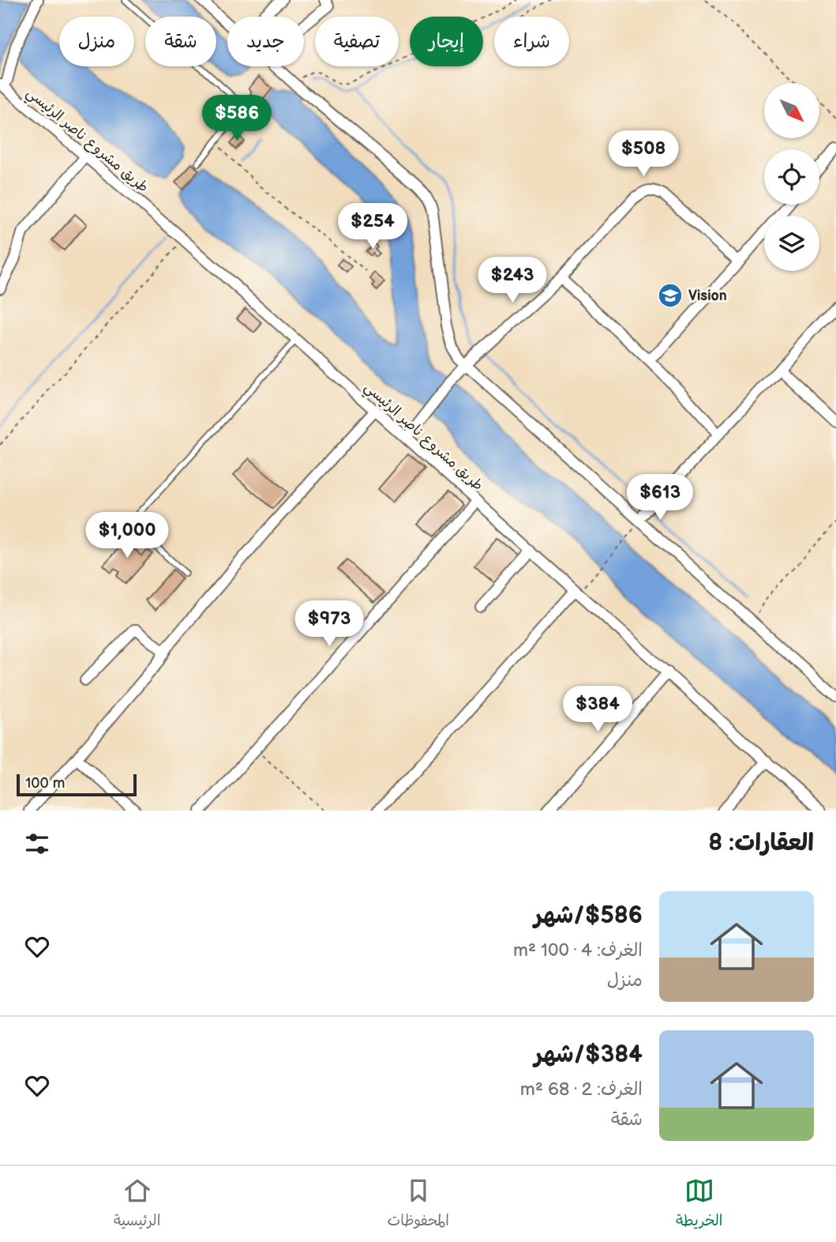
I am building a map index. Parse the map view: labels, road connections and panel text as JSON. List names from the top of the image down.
{
  "streets": {
    "street": ["طريق مشروع ناصر الرئيسي"]
  },
  "places": {
    "school or university": ["Vision"]
  },
  "scale_bar": "100 m",
  "north": "bottom right",
  "page": {
    "chip": [
      "شراء",
      "إيجار",
      "تصفية",
      "جديد",
      "شقة",
      "منزل"
    ],
    "price": [
      "$586",
      "$508",
      "$254",
      "$243",
      "$613",
      "$1,000",
      "$973",
      "$384"
    ],
    "scale": "100 m",
    "heading": "العقارات: 8",
    "list": [
      {
        "name": "$586/شهر",
        "note": "الغرف: 4 · 100 m² · منزل"
      },
      {
        "name": "$384/شهر",
        "note": "الغرف: 2 · 68 m² · شقة"
      }
    ],
    "tabs": ["الخريطة", "المحفوظات", "الرئيسية"]
  }
}
